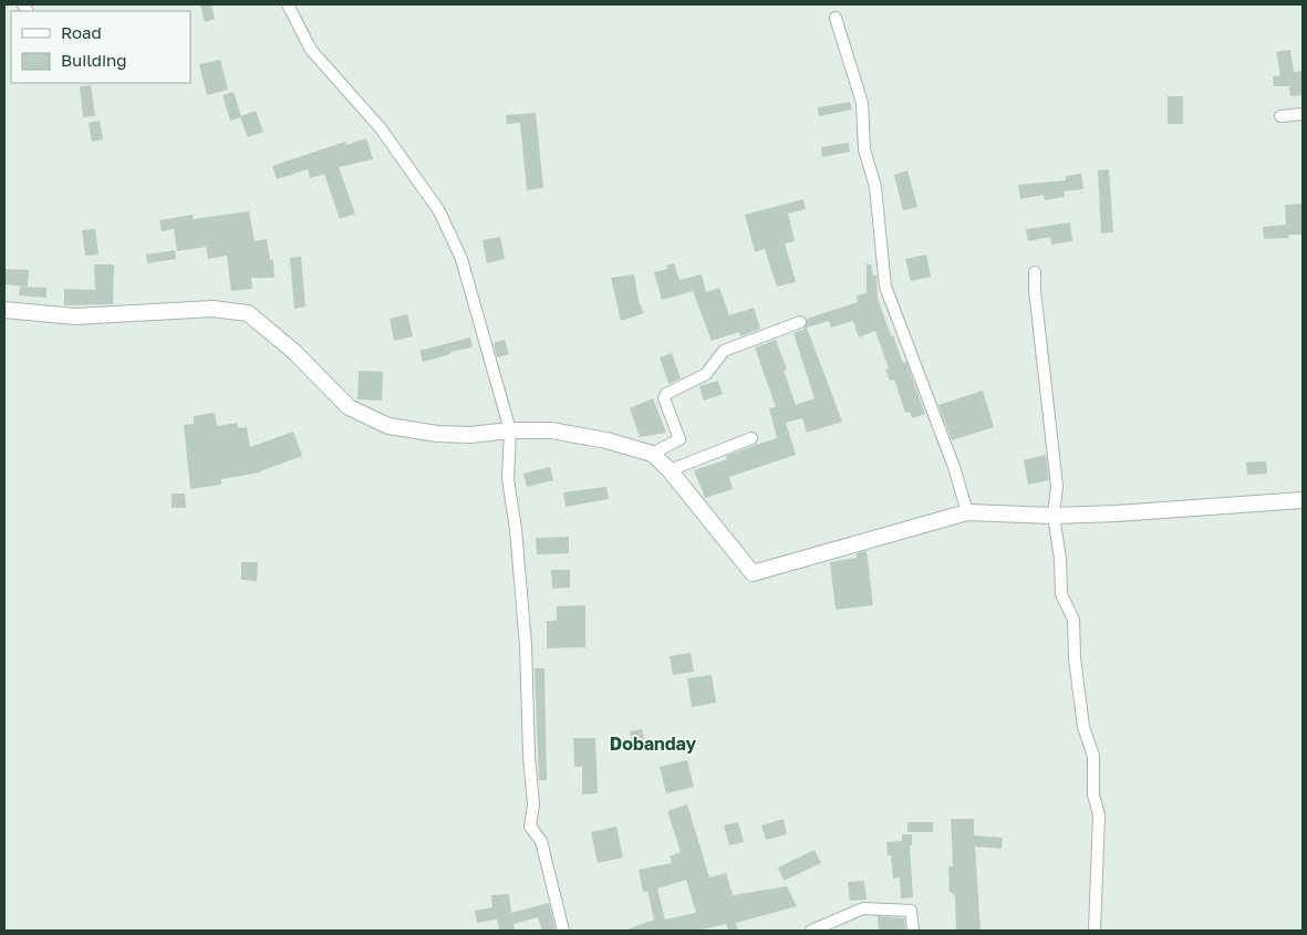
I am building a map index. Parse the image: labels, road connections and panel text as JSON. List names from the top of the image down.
{
  "districts": ["Dobanday"],
  "legend": ["Road", "Building"]
}
